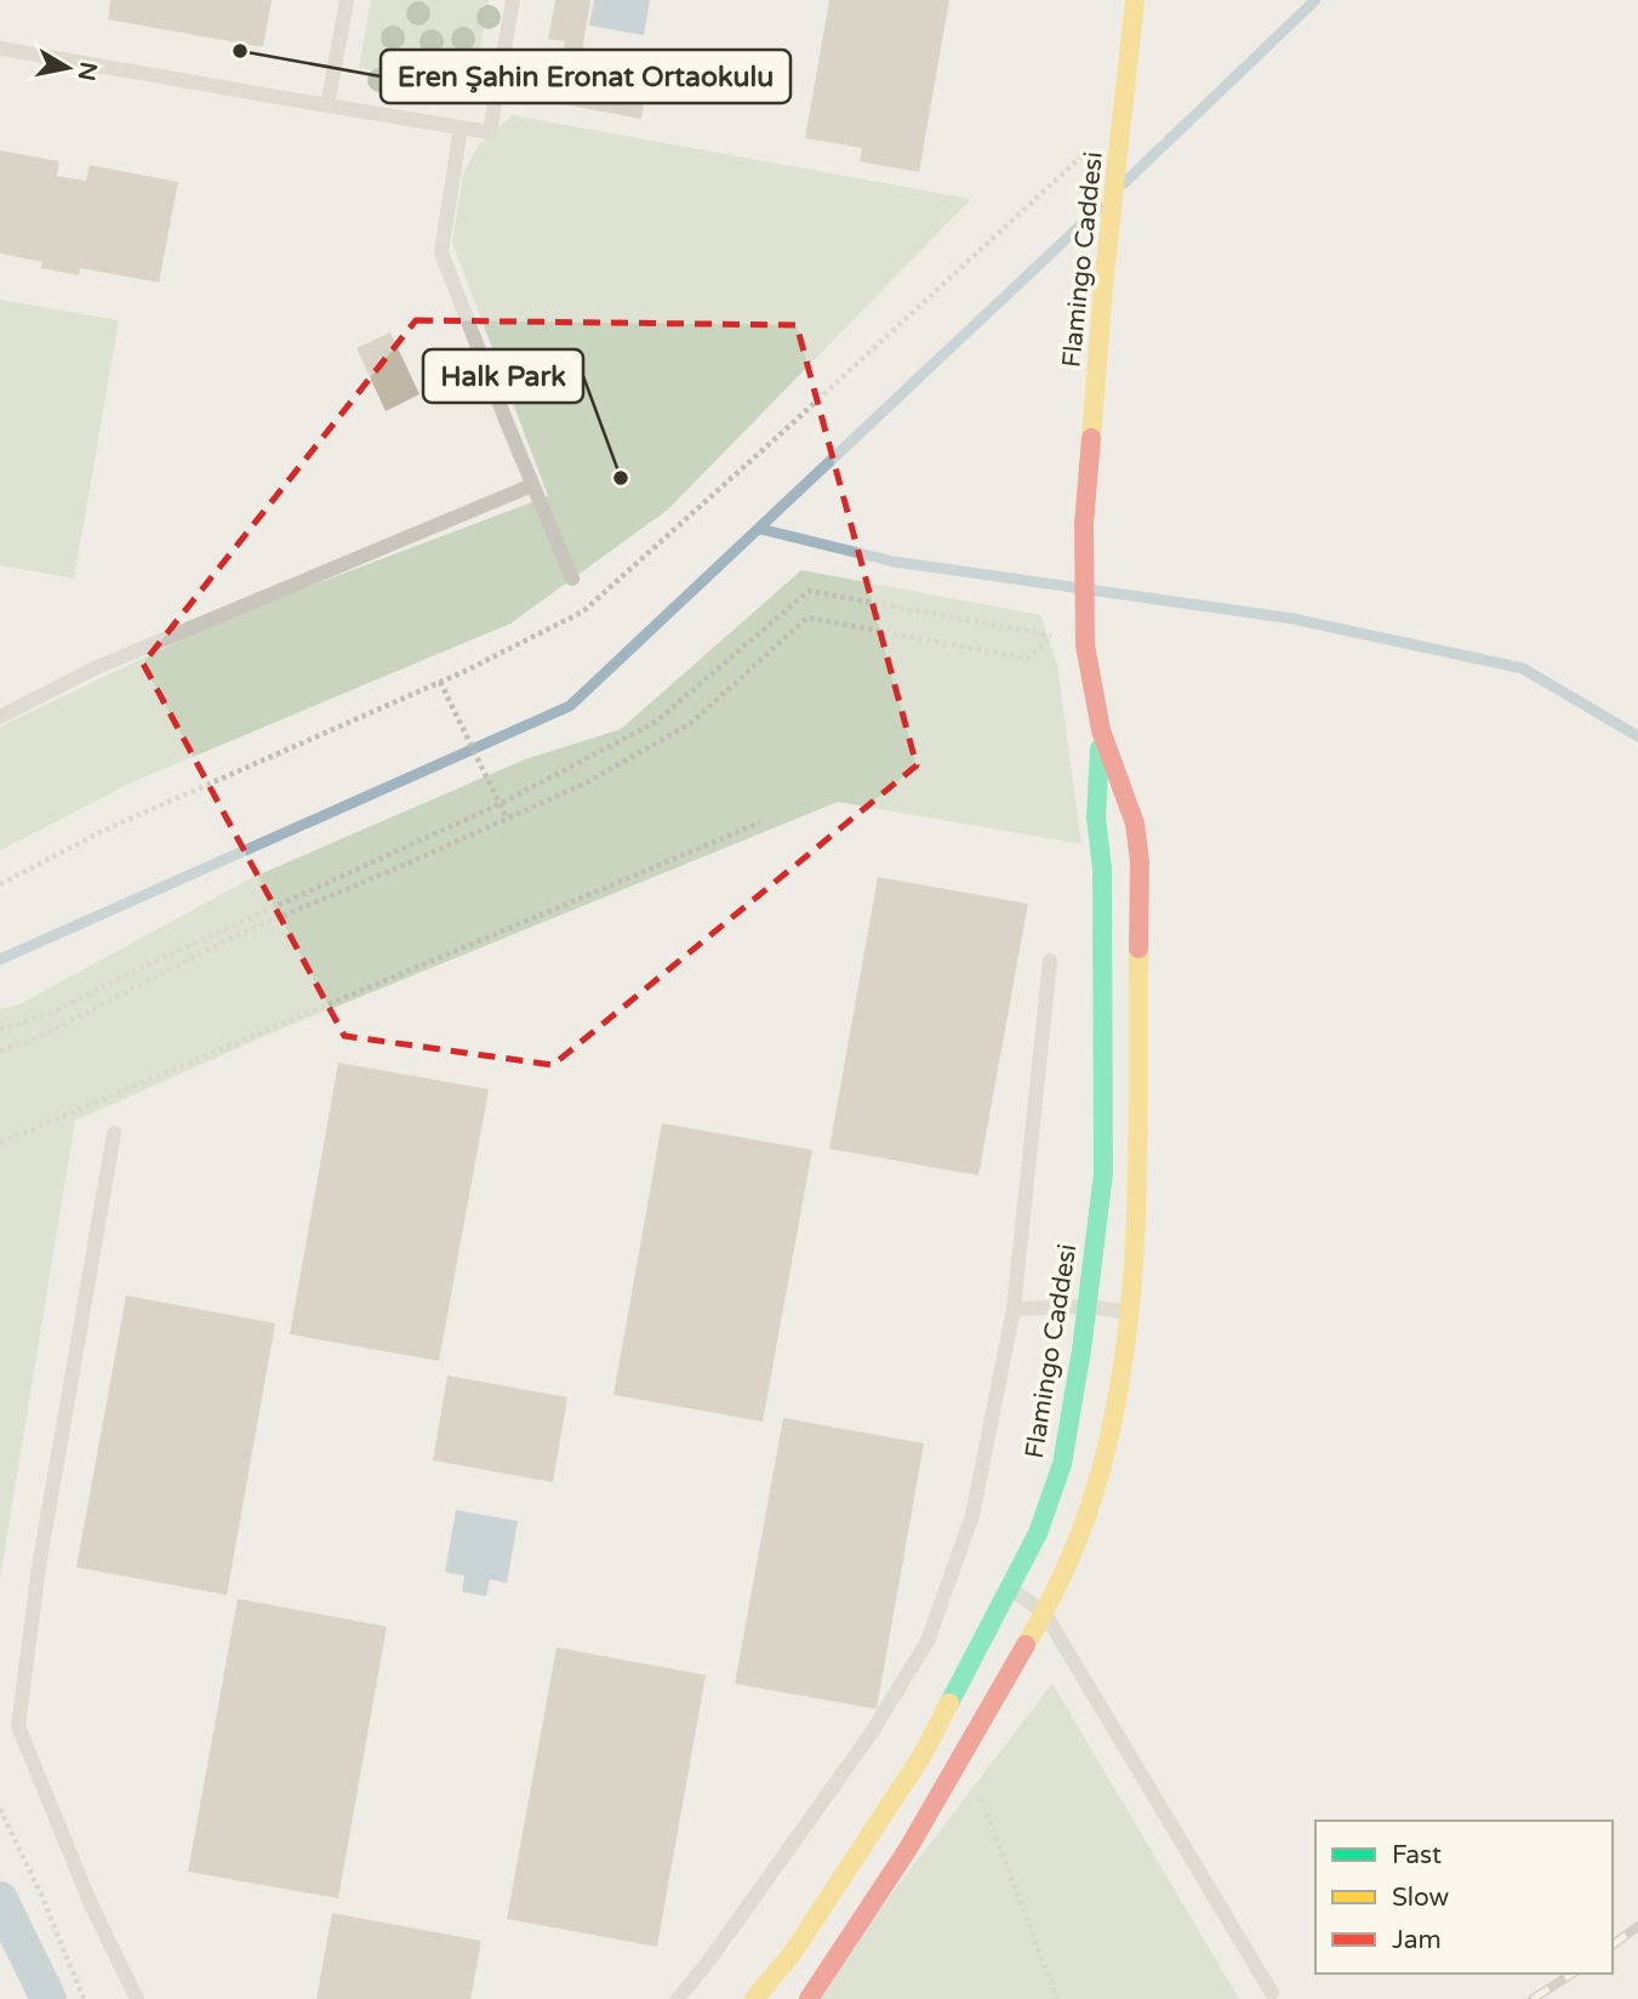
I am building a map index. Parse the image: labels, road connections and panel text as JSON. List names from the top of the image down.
{
  "streets": {
    "street": ["Flamingo Caddesi"]
  },
  "places": ["Eren Şahin Eronat Ortaokulu", "Halk Park"],
  "legend": ["Fast", "Slow", "Jam"],
  "north": "right"
}
